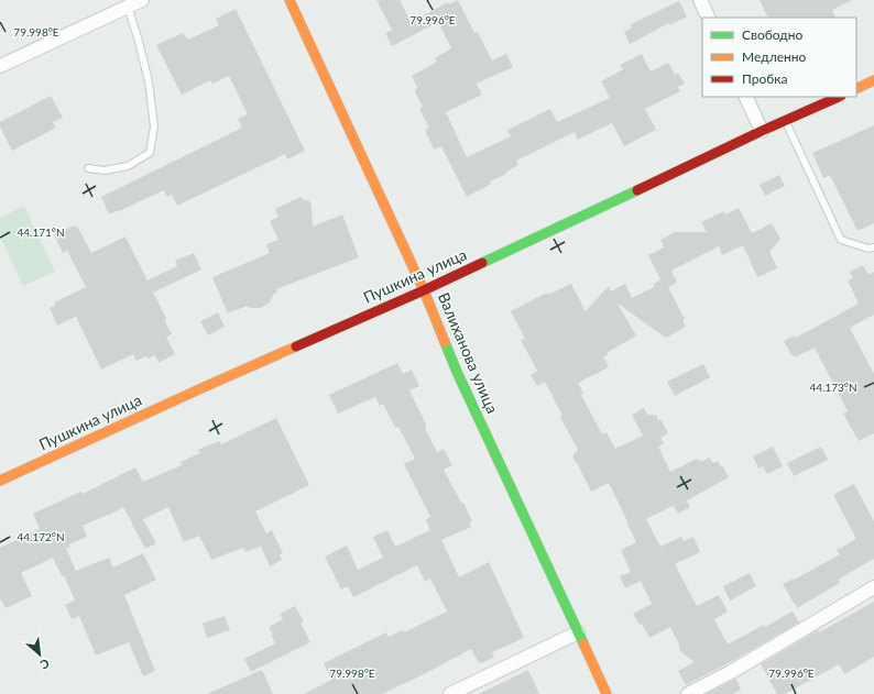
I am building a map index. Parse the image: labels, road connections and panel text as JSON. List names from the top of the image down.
{
  "streets": {
    "street": ["Пушкина улица", "Валиханова улица"]
  },
  "crossings": [
    ["Пушкина улица", "Валиханова улица"]
  ],
  "legend": ["Свободно", "Медленно", "Пробка"],
  "north": "bottom right",
  "coordinates": [
    "79.996°E",
    "79.998°E",
    "44.171°N",
    "44.173°N",
    "44.172°N"
  ]
}
